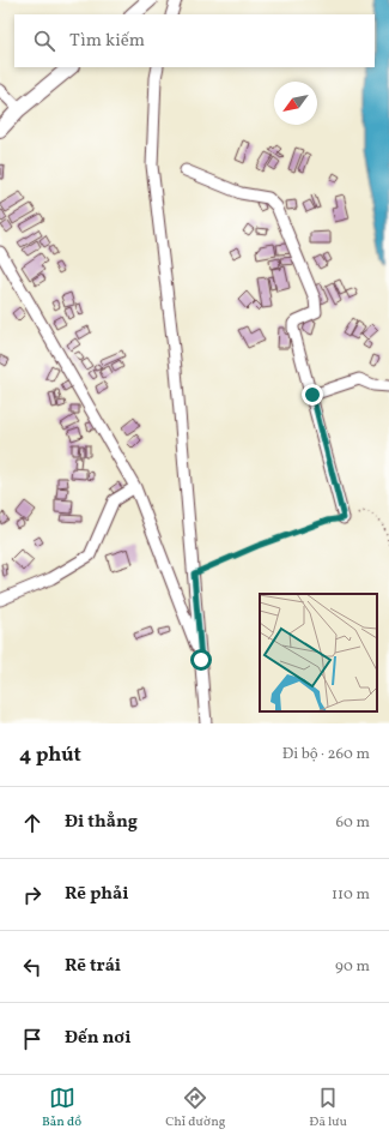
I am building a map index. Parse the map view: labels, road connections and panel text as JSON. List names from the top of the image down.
{
  "north": "bottom left",
  "page": {
    "search": "Tìm kiếm",
    "heading": ["4 phút", "Đi bộ · 260 m"],
    "list": [
      ["Đi thẳng", "60 m"],
      ["Rẽ phải", "110 m"],
      ["Rẽ trái", "90 m"],
      "Đến nơi"
    ],
    "nav": ["Bản đồ", "Chỉ đường", "Đã lưu"]
  }
}
